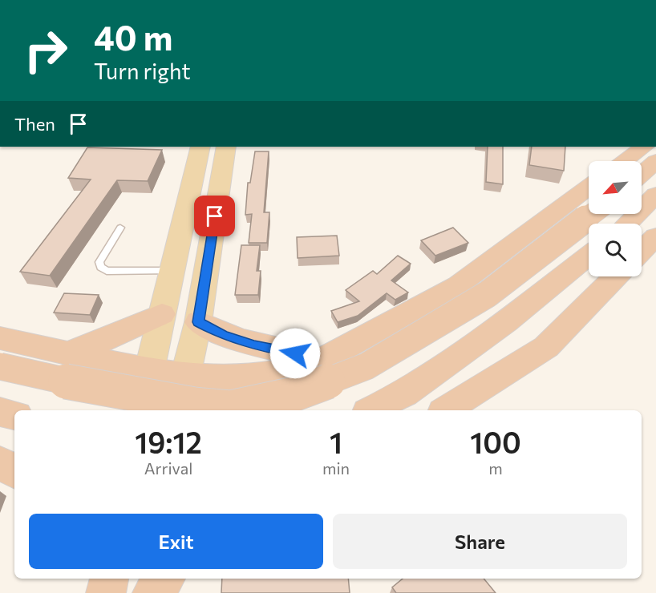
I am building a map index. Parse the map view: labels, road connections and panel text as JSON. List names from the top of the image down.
{
  "north": "bottom left",
  "page": {
    "turn": ["40 m", "Turn right"],
    "then": "Then",
    "eta": [
      "19:12",
      "Arrival",
      "1",
      "min",
      "100",
      "m"
    ],
    "buttons": ["Exit", "Share"]
  }
}
